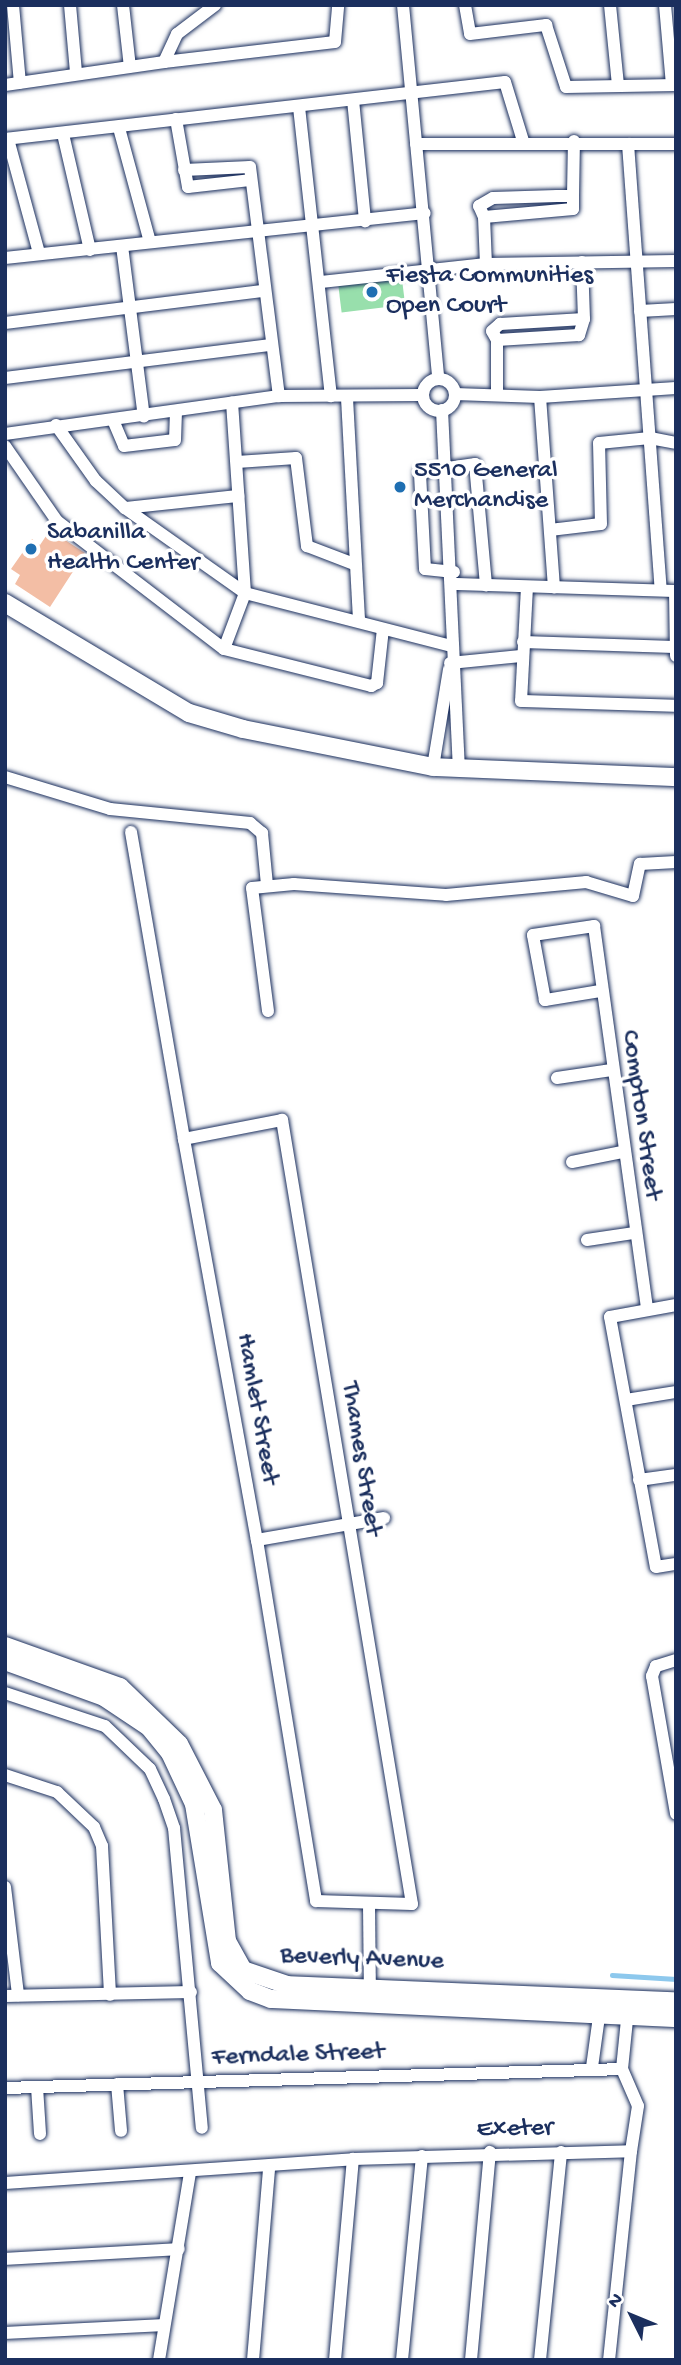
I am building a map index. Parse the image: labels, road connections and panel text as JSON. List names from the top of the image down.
{
  "streets": {
    "street": [
      "Compton Street",
      "Hamlet Street",
      "Thames Street",
      "Beverly Avenue",
      "Ferndale Street",
      "Exeter"
    ]
  },
  "crossings": [
    ["Hamlet Street", "Thames Street"]
  ],
  "places": ["Fiesta Communities Open Court", "5510 General Merchandise", "Sabanilla Health Center"],
  "north": "top left"
}
